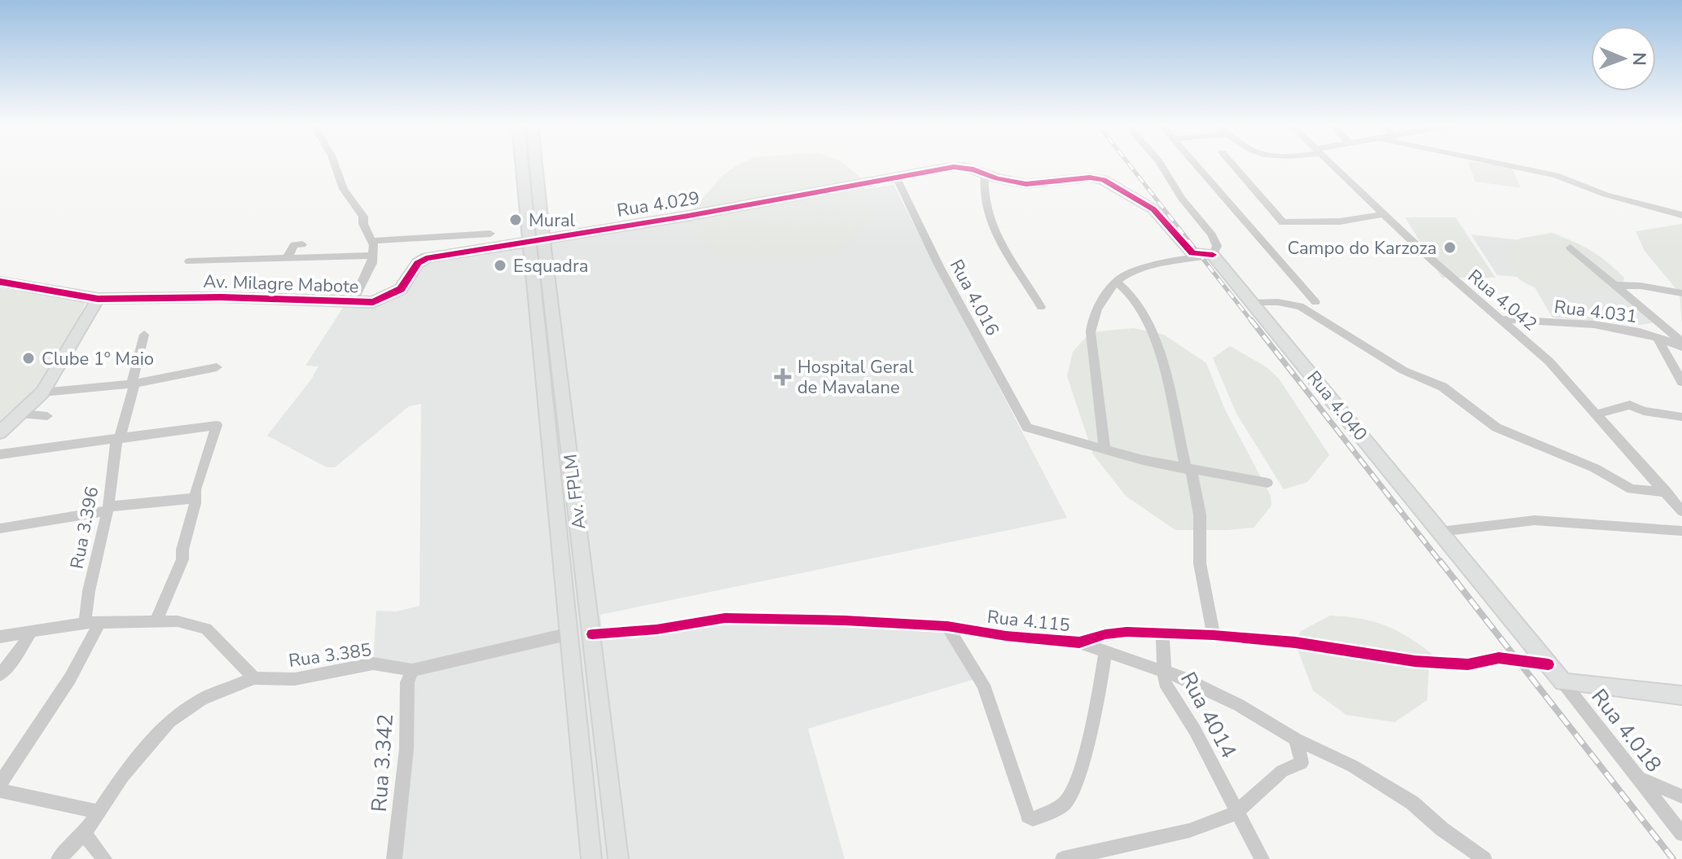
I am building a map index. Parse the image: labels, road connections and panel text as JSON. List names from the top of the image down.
{
  "streets": {
    "street": [
      "Rua 4.029",
      "Av. Milagre Mabote",
      "Rua 4.016",
      "Rua 4.042",
      "Rua 4.031",
      "Rua 4.040",
      "Av. FPLM",
      "Rua 3.396",
      "Rua 4.115",
      "Rua 3.385",
      "Rua 4014",
      "Rua 4.018",
      "Rua 3.342"
    ]
  },
  "crossings": [
    ["Rua 4.029", "Av. Milagre Mabote"],
    ["Rua 4.029", "Rua 4.016"],
    ["Rua 4.029", "Rua 4.040"],
    ["Rua 4.029", "Av. FPLM"],
    ["Av. Milagre Mabote", "Av. FPLM"],
    ["Rua 4.042", "Rua 4.031"],
    ["Rua 4.040", "Rua 4.115"],
    ["Rua 4.040", "Rua 4.018"],
    ["Av. FPLM", "Rua 4.115"],
    ["Av. FPLM", "Rua 3.385"],
    ["Rua 4.115", "Rua 4014"],
    ["Rua 3.385", "Rua 3.342"]
  ],
  "places": {
    "other": [
      "Mural",
      "Campo do Karzoza",
      "Esquadra",
      "Clube 1º Maio"
    ],
    "health": ["Hospital Geral de Mavalane"]
  },
  "north": "right"
}
